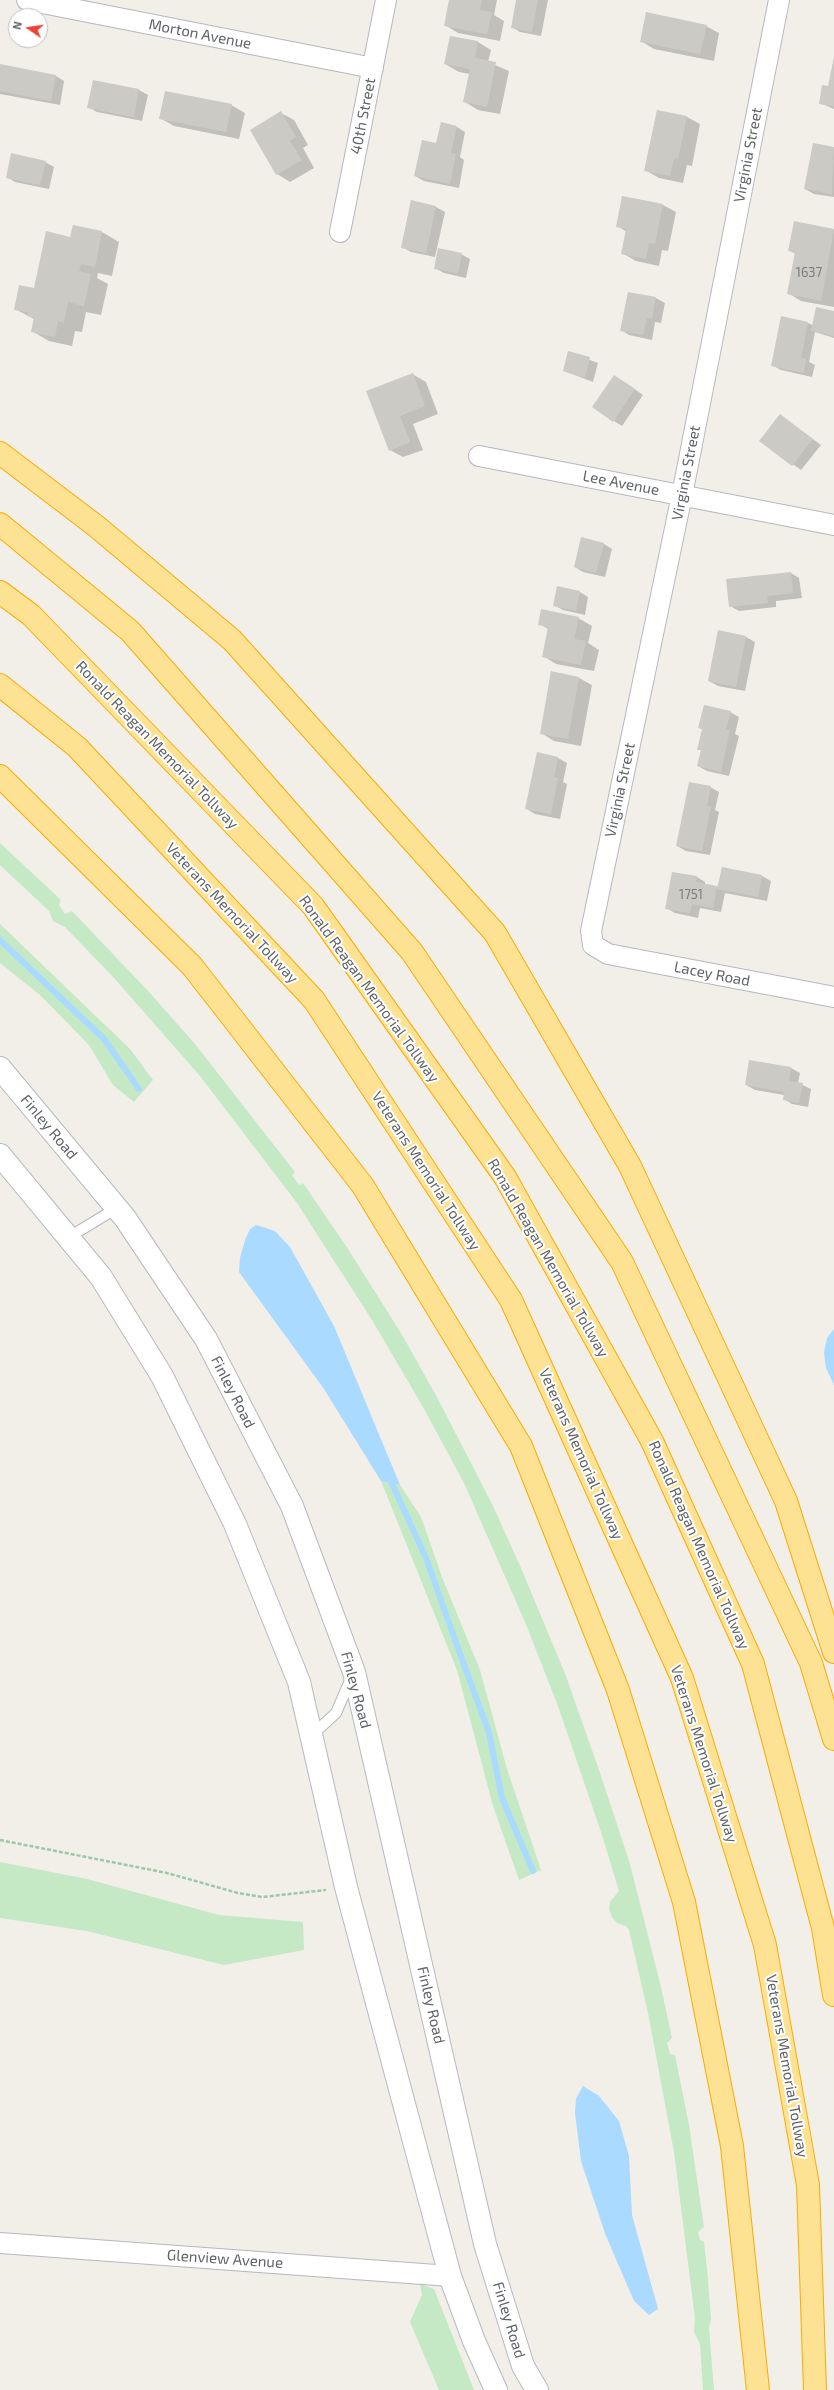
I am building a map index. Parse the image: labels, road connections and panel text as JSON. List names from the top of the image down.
{
  "streets": {
    "highway": ["Ronald Reagan Memorial Tollway", "Veterans Memorial Tollway"],
    "main road": ["Finley Road"],
    "street": [
      "Morton Avenue",
      "40th Street",
      "Virginia Street",
      "Lee Avenue",
      "Lacey Road",
      "Glenview Avenue"
    ]
  },
  "crossings": [
    ["Morton Avenue", "40th Street"],
    ["Virginia Street", "Lee Avenue"],
    ["Virginia Street", "Lacey Road"]
  ],
  "house_numbers": ["1637", "1751"],
  "north": "left"
}
